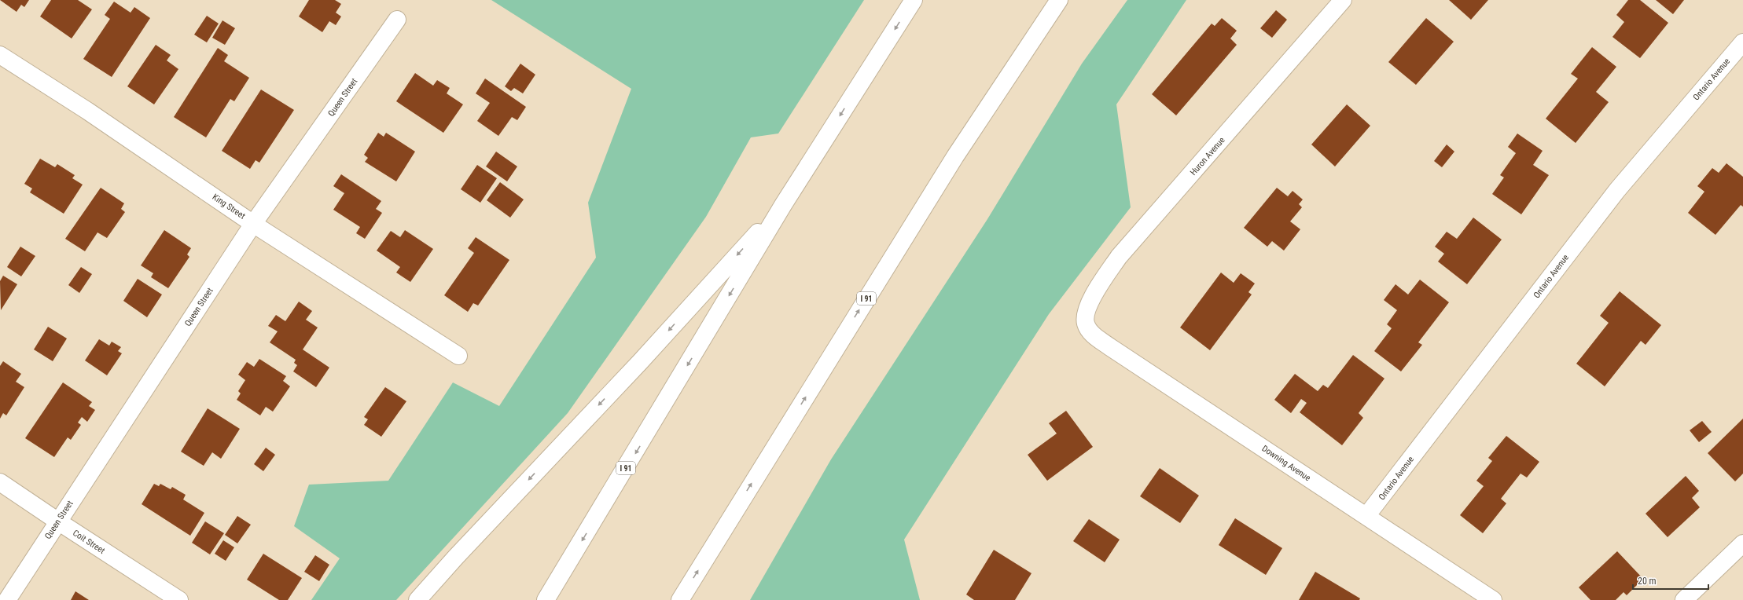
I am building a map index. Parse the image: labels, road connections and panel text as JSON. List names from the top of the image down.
{
  "streets": {
    "main road": [
      "Ontario Avenue",
      "Queen Street",
      "Huron Avenue",
      "King Street",
      "I 91",
      "Downing Avenue",
      "Coit Street"
    ]
  },
  "crossings": [
    ["Ontario Avenue", "Downing Avenue"],
    ["Queen Street", "King Street"],
    ["Queen Street", "Coit Street"],
    ["Huron Avenue", "Downing Avenue"]
  ],
  "scale_bar": "20 m"
}
